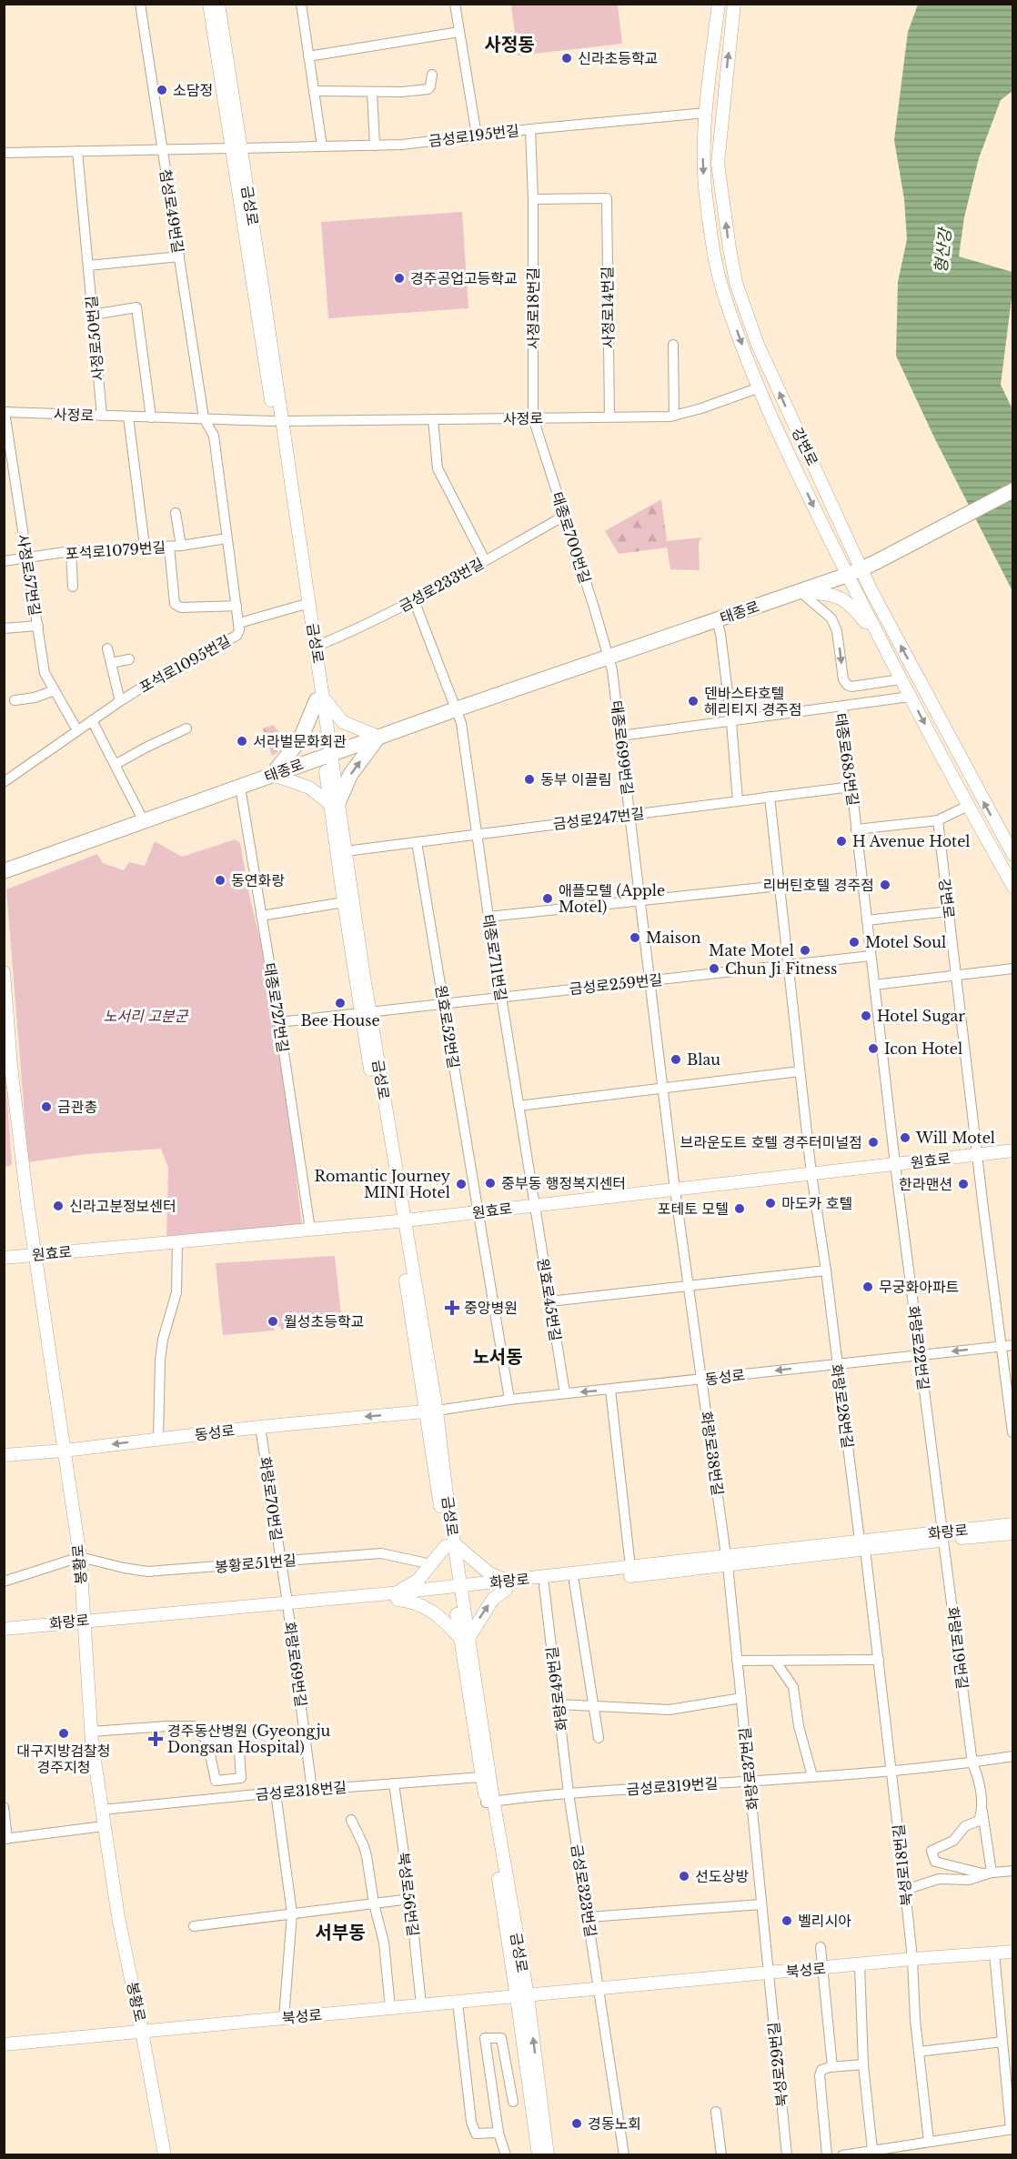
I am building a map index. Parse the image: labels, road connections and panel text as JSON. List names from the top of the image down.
{
  "streets": {
    "main road": ["태종로"],
    "street": [
      "금성로195번길",
      "금성로",
      "첨성로49번길",
      "사정로14번길",
      "사정로18번길",
      "사정로50번길",
      "사정로",
      "강변로",
      "태종로700번길",
      "포석로1079번길",
      "사정로57번길",
      "금성로233번길",
      "포석로1095번길",
      "태종로699번길",
      "태종로685번길",
      "금성로247번길",
      "태종로711번길",
      "금성로259번길",
      "태종로727번길",
      "원효로52번길",
      "원효로",
      "원효로45번길",
      "화랑로22번길",
      "동성로",
      "화랑로28번길",
      "화랑로38번길",
      "화랑로70번길",
      "화랑로",
      "봉황로51번길",
      "봉황로",
      "화랑로19번길",
      "화랑로69번길",
      "화랑로49번길",
      "화랑로37번길",
      "금성로319번길",
      "금성로318번길",
      "북성로18번길",
      "금성로323번길",
      "북성로56번길",
      "북성로",
      "북성로29번길"
    ]
  },
  "crossings": [
    ["금성로195번길", "금성로"],
    ["금성로195번길", "첨성로49번길"],
    ["금성로195번길", "사정로18번길"],
    ["금성로195번길", "사정로50번길"],
    ["금성로195번길", "강변로"],
    ["금성로", "사정로"],
    ["금성로", "금성로233번길"],
    ["금성로", "태종로"],
    ["금성로", "금성로247번길"],
    ["금성로", "금성로259번길"],
    ["금성로", "원효로"],
    ["금성로", "동성로"],
    ["금성로", "화랑로"],
    ["금성로", "금성로319번길"],
    ["금성로", "금성로318번길"],
    ["금성로", "북성로"],
    ["첨성로49번길", "사정로"],
    ["첨성로49번길", "포석로1095번길"],
    ["사정로14번길", "사정로18번길"],
    ["사정로14번길", "사정로"],
    ["사정로18번길", "사정로"],
    ["사정로18번길", "태종로700번길"],
    ["사정로50번길", "사정로"],
    ["사정로", "강변로"],
    ["사정로", "태종로700번길"],
    ["사정로", "사정로57번길"],
    ["사정로", "포석로1095번길"],
    ["강변로", "태종로"],
    ["강변로", "원효로"],
    ["태종로700번길", "금성로233번길"],
    ["태종로700번길", "태종로"],
    ["태종로700번길", "태종로699번길"],
    ["포석로1079번길", "사정로57번길"],
    ["포석로1079번길", "포석로1095번길"],
    ["사정로57번길", "포석로1095번길"],
    ["태종로", "태종로699번길"],
    ["태종로", "태종로711번길"],
    ["태종로", "태종로727번길"],
    ["태종로699번길", "금성로247번길"],
    ["태종로699번길", "금성로259번길"],
    ["태종로699번길", "원효로"],
    ["태종로699번길", "화랑로38번길"],
    ["태종로685번길", "금성로247번길"],
    ["태종로685번길", "금성로259번길"],
    ["태종로685번길", "원효로"],
    ["태종로685번길", "화랑로22번길"],
    ["금성로247번길", "태종로711번길"],
    ["금성로247번길", "원효로52번길"],
    ["금성로247번길", "화랑로28번길"],
    ["태종로711번길", "금성로259번길"],
    ["태종로711번길", "원효로"],
    ["태종로711번길", "원효로45번길"],
    ["금성로259번길", "원효로52번길"],
    ["금성로259번길", "화랑로28번길"],
    ["태종로727번길", "원효로"],
    ["원효로52번길", "원효로"],
    ["원효로52번길", "동성로"],
    ["원효로", "원효로45번길"],
    ["원효로", "화랑로22번길"],
    ["원효로", "화랑로28번길"],
    ["원효로", "화랑로38번길"],
    ["원효로", "봉황로"],
    ["원효로45번길", "동성로"],
    ["화랑로22번길", "동성로"],
    ["화랑로22번길", "화랑로"],
    ["화랑로22번길", "화랑로19번길"],
    ["동성로", "화랑로28번길"],
    ["동성로", "화랑로38번길"],
    ["동성로", "화랑로70번길"],
    ["동성로", "봉황로"],
    ["화랑로28번길", "화랑로"],
    ["화랑로38번길", "화랑로"],
    ["화랑로38번길", "화랑로37번길"],
    ["화랑로70번길", "화랑로"],
    ["화랑로70번길", "봉황로51번길"],
    ["화랑로70번길", "화랑로69번길"],
    ["화랑로", "봉황로"],
    ["화랑로", "화랑로19번길"],
    ["화랑로", "화랑로69번길"],
    ["화랑로", "화랑로49번길"],
    ["화랑로", "화랑로37번길"],
    ["봉황로51번길", "봉황로"],
    ["봉황로", "금성로318번길"],
    ["봉황로", "북성로"],
    ["화랑로19번길", "금성로319번길"],
    ["화랑로69번길", "금성로318번길"],
    ["화랑로49번길", "금성로319번길"],
    ["화랑로49번길", "금성로323번길"],
    ["화랑로37번길", "금성로319번길"],
    ["화랑로37번길", "북성로"],
    ["화랑로37번길", "북성로29번길"],
    ["금성로319번길", "북성로18번길"],
    ["금성로319번길", "금성로323번길"],
    ["금성로318번길", "북성로56번길"],
    ["북성로18번길", "북성로"],
    ["금성로323번길", "북성로"],
    ["북성로56번길", "북성로"],
    ["북성로", "북성로29번길"]
  ],
  "one_way": ["동성로"],
  "districts": ["사정동", "노서동", "서부동"],
  "water": ["형산강"],
  "parks": ["노서리 고분군"],
  "places": {
    "other": [
      "신라초등학교",
      "소담정",
      "경주공업고등학교",
      "덴바스타호텔 헤리티지 경주점",
      "서라벌문화회관",
      "동부 이끌림",
      "H Avenue Hotel",
      "동연화랑",
      "리버틴호텔 경주점",
      "애플모텔 (Apple Motel)",
      "Maison",
      "Motel Soul",
      "Mate Motel",
      "Chun Ji Fitness",
      "Bee House",
      "Hotel Sugar",
      "Icon Hotel",
      "Blau",
      "금관총",
      "Will Motel",
      "브라운도트 호텔 경주터미널점",
      "중부동 행정복지센터",
      "Romantic Journey MINI Hotel",
      "한라맨션",
      "마도카 호텔",
      "신라고분정보센터",
      "포테토 모텔",
      "무궁화아파트",
      "월성초등학교",
      "대구지방검찰청 경주지청",
      "선도상방",
      "벨리시아",
      "경동노회"
    ],
    "health": ["중앙병원", "경주동산병원 (Gyeongju Dongsan Hospital)"]
  }
}
